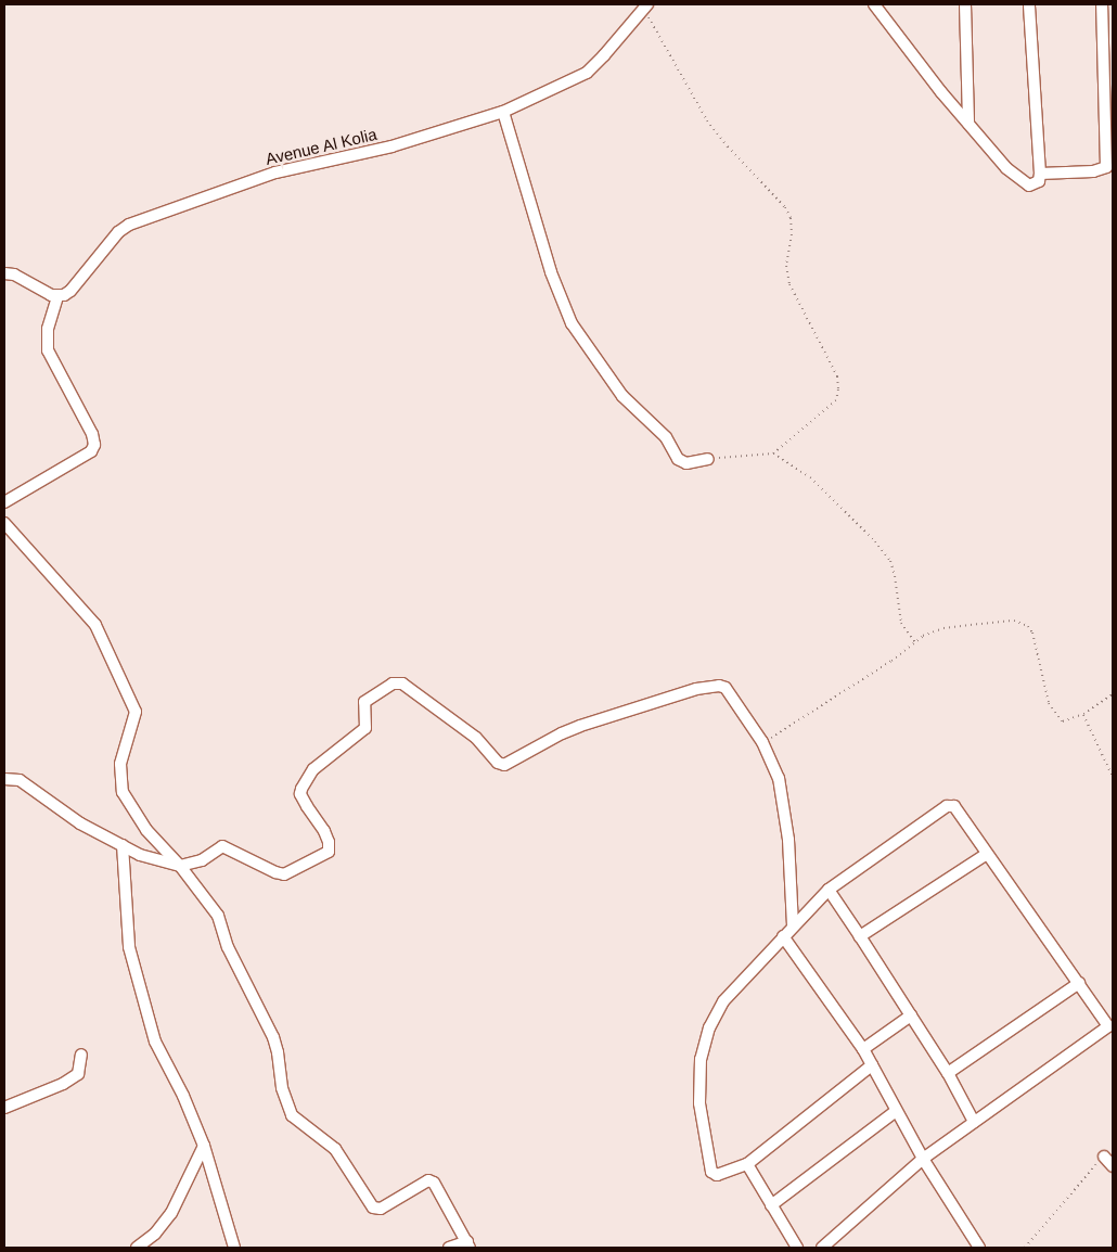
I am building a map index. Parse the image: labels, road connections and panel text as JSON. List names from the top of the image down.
{
  "streets": {
    "street": ["Avenue Al Kolia"]
  }
}
